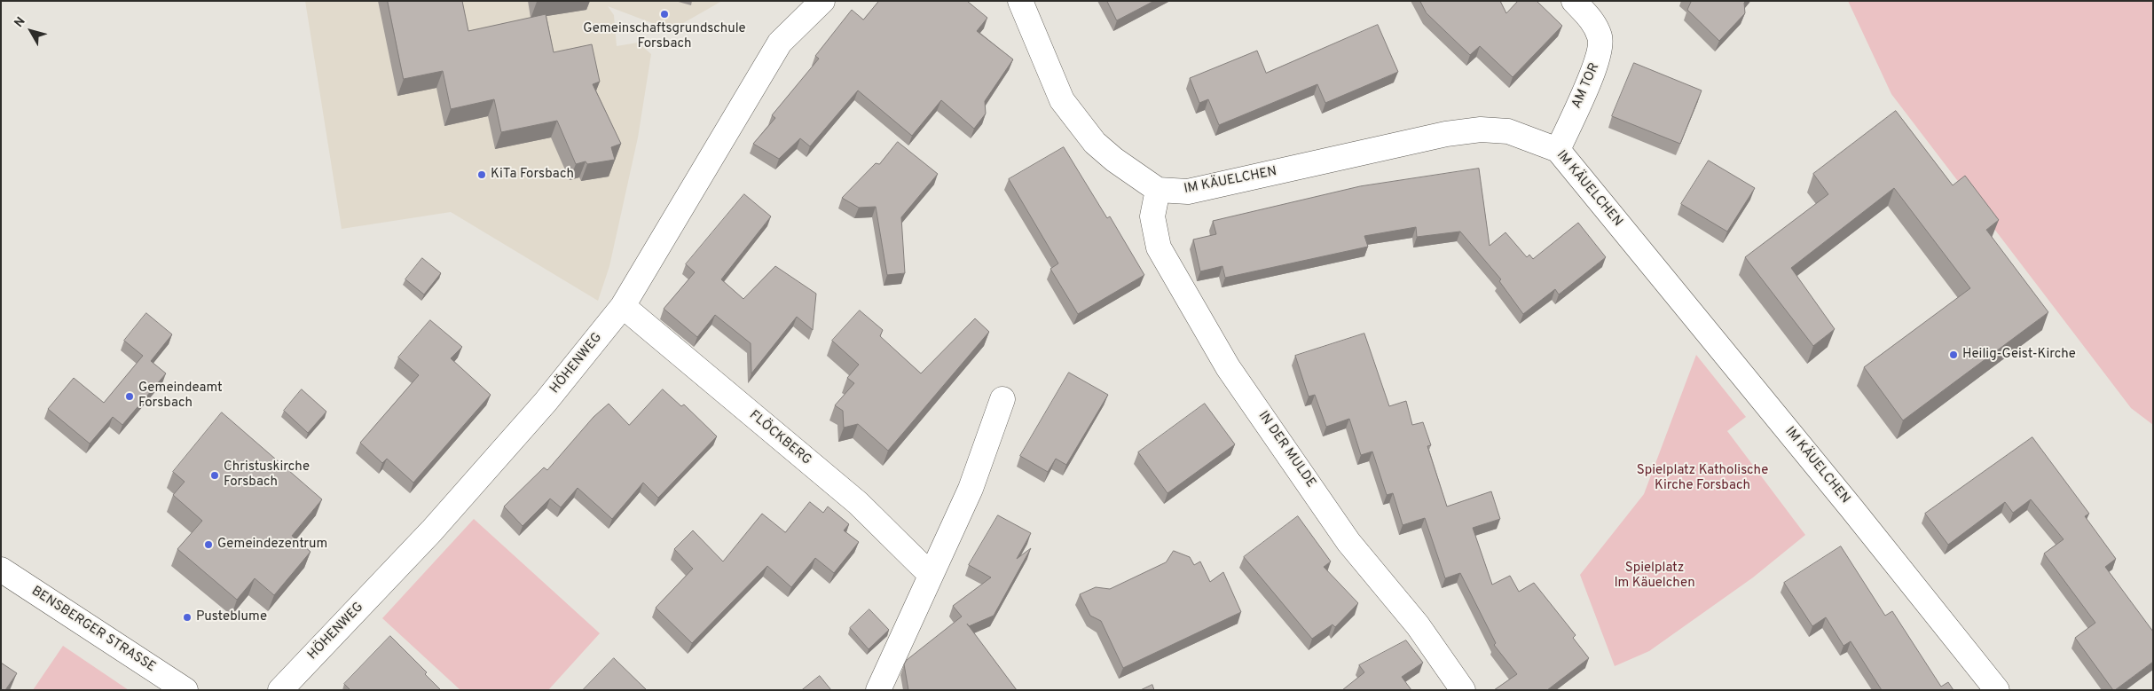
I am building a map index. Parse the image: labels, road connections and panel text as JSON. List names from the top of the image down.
{
  "streets": {
    "street": [
      "AM TOR",
      "IM KÄUELCHEN",
      "HÖHENWEG",
      "FLÖCKBERG",
      "IN DER MULDE",
      "BENSBERGER STRASSE"
    ]
  },
  "crossings": [
    ["AM TOR", "IM KÄUELCHEN"],
    ["IM KÄUELCHEN", "IN DER MULDE"],
    ["HÖHENWEG", "FLÖCKBERG"]
  ],
  "parks": ["Spielplatz Katholische Kirche Forsbach", "Spielplatz Im Käuelchen"],
  "places": [
    "Gemeinschaftsgrundschule Forsbach",
    "KiTa Forsbach",
    "Heilig-Geist-Kirche",
    "Gemeindeamt Forsbach",
    "Christuskirche Forsbach",
    "Gemeindezentrum",
    "Pusteblume"
  ],
  "north": "top left"
}
